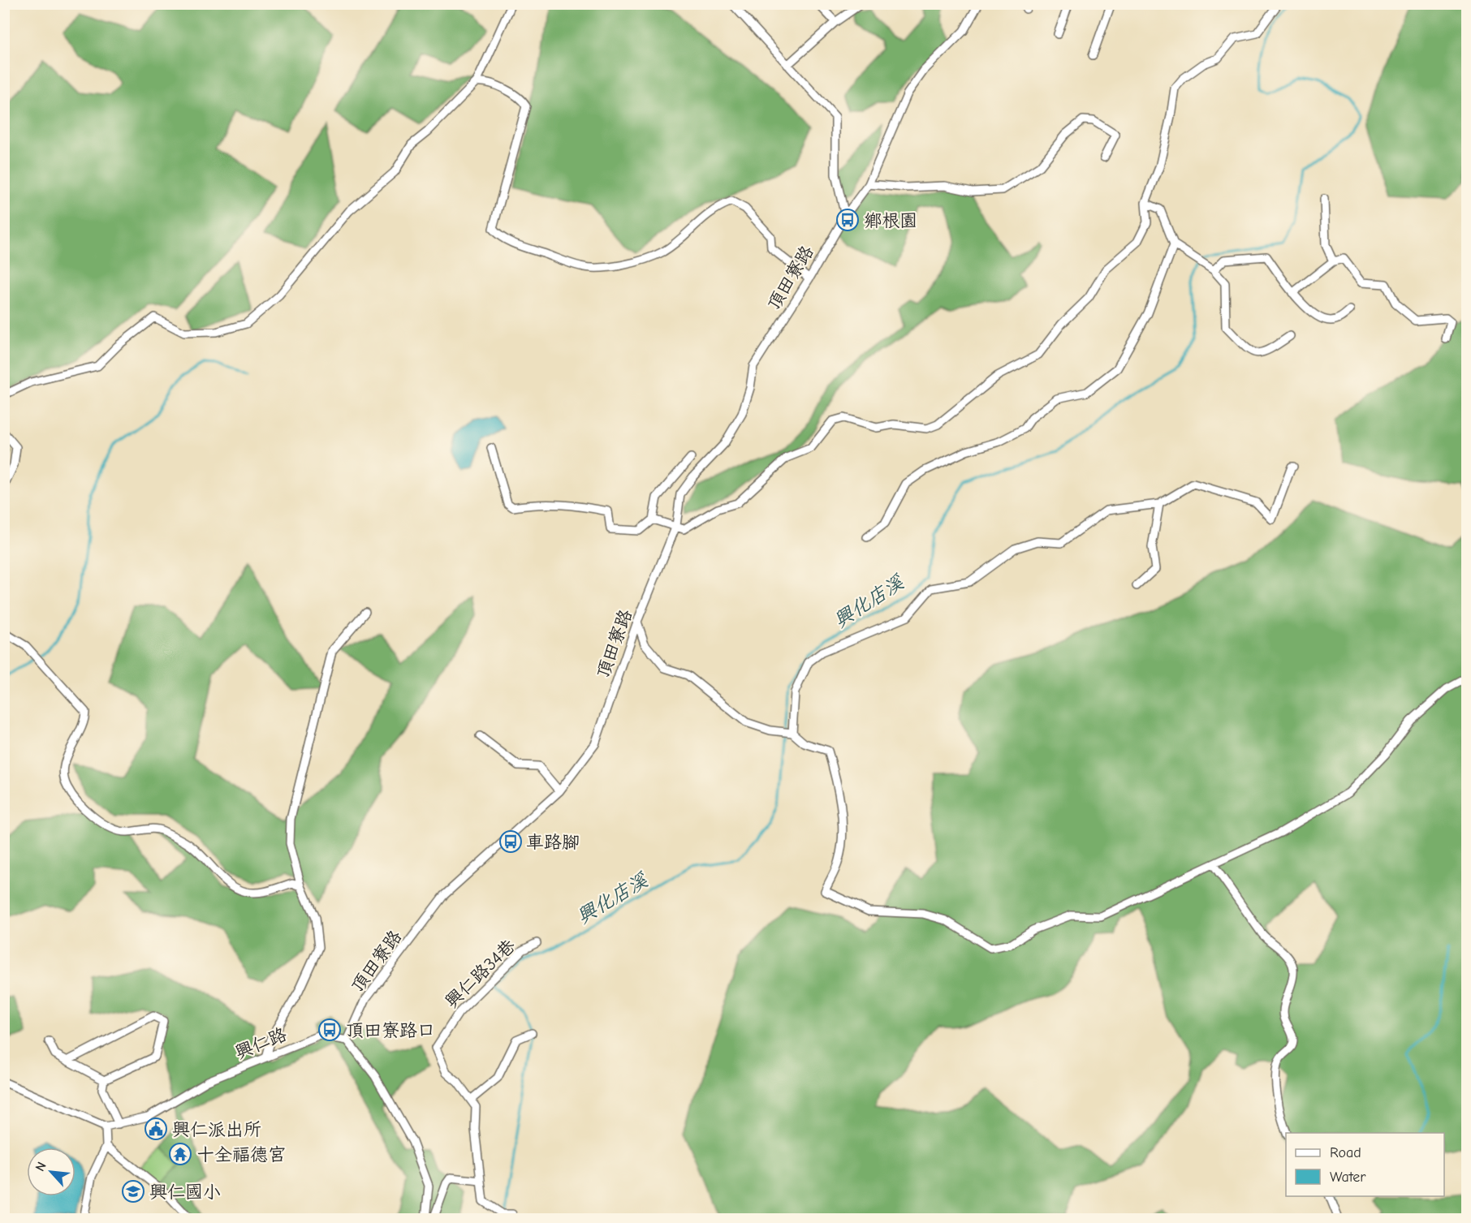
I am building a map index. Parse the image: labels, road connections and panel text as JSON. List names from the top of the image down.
{
  "streets": {
    "street": ["頂田寮路", "興仁路34巷", "興仁路"]
  },
  "crossings": [
    ["頂田寮路", "興仁路"]
  ],
  "water": ["興化店溪"],
  "places": {
    "bus stop": ["鄉根園", "車路腳", "頂田寮路口"],
    "public building": ["興仁派出所"],
    "temple": ["十全福德宮"],
    "school or university": ["興仁國小"]
  },
  "legend": ["Road", "Water"],
  "north": "top left"
}
